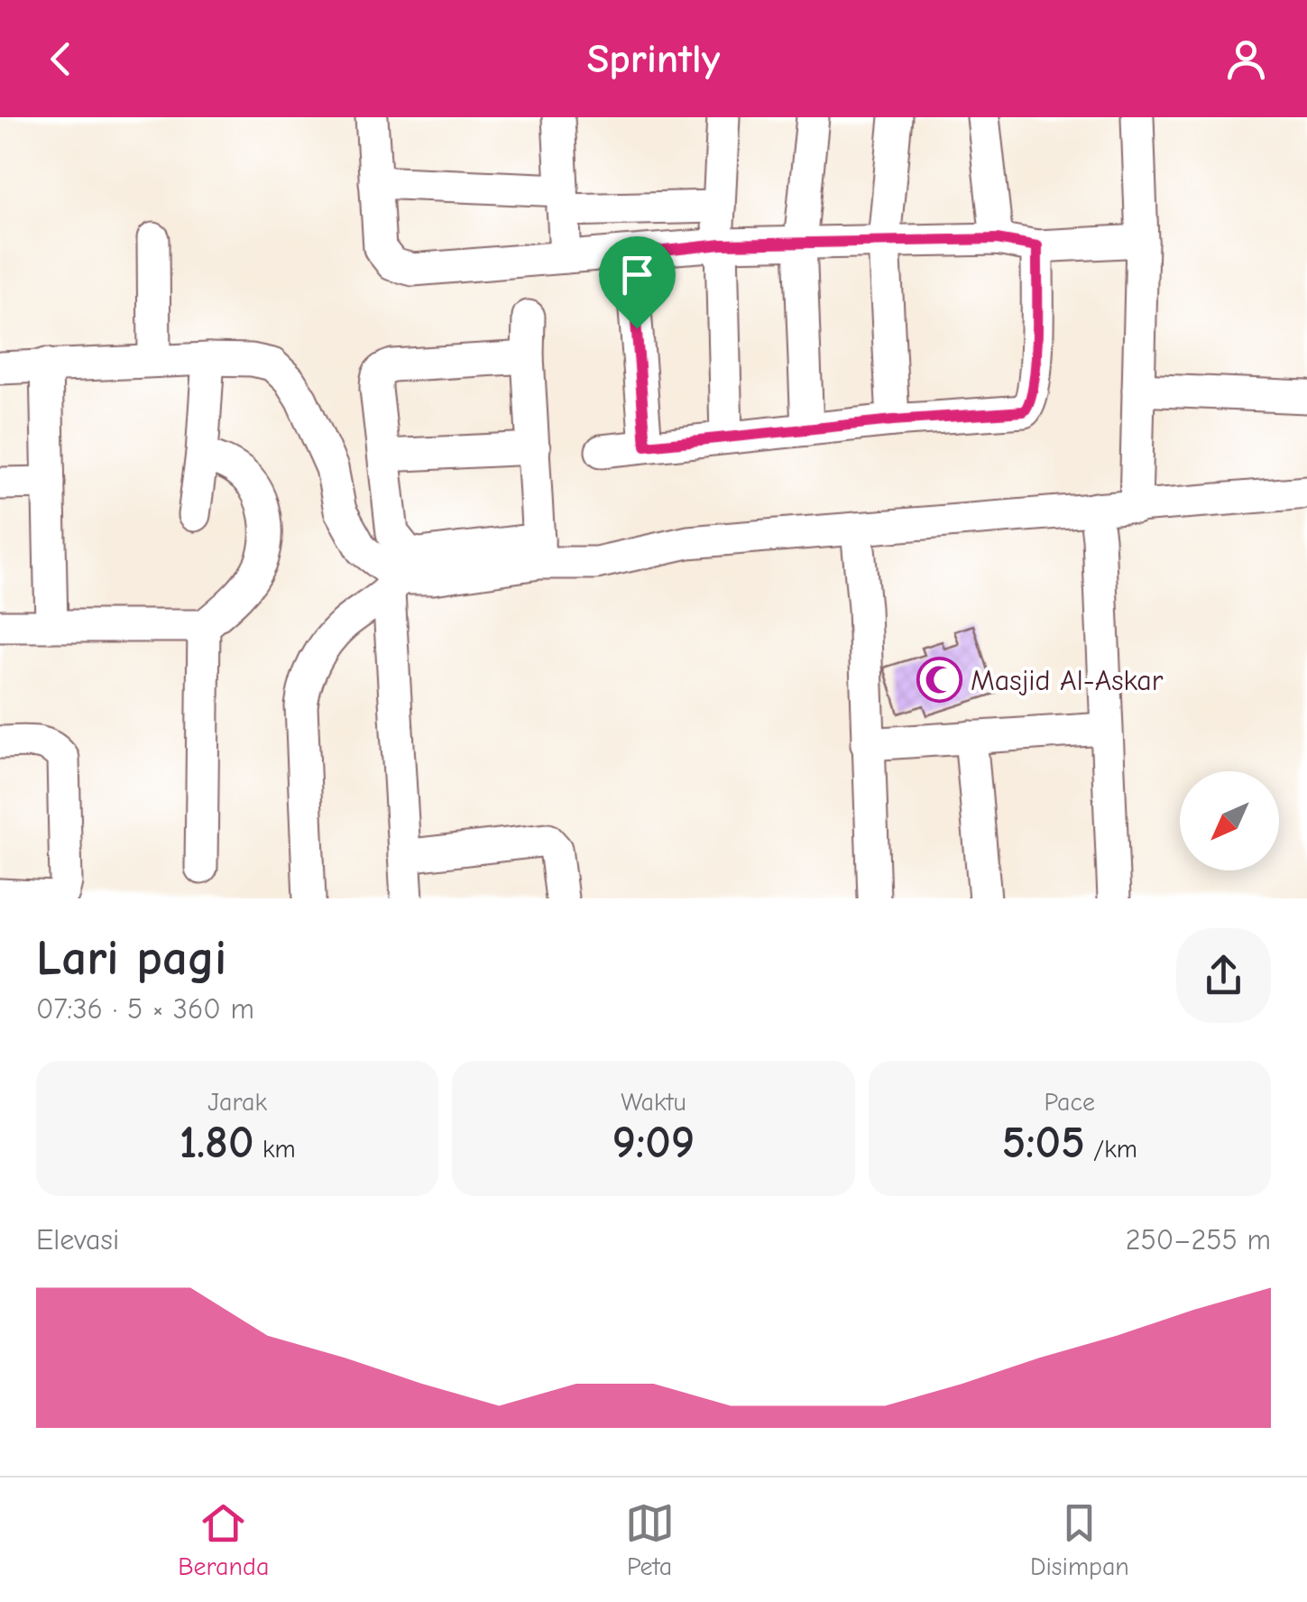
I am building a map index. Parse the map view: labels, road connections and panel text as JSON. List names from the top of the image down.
{
  "places": {
    "mosque": ["Masjid Al-Askar"]
  },
  "north": "bottom left",
  "page": {
    "header": "Sprintly",
    "heading": ["Lari pagi", "07:36 · 5 × 360 m"],
    "stats": [
      ["Jarak", "1.80 km"],
      ["Waktu", "9:09"],
      ["Pace", "5:05 /km"]
    ],
    "chart": ["Elevasi", "250–255 m"],
    "tabs": ["Beranda", "Peta", "Disimpan"]
  }
}
